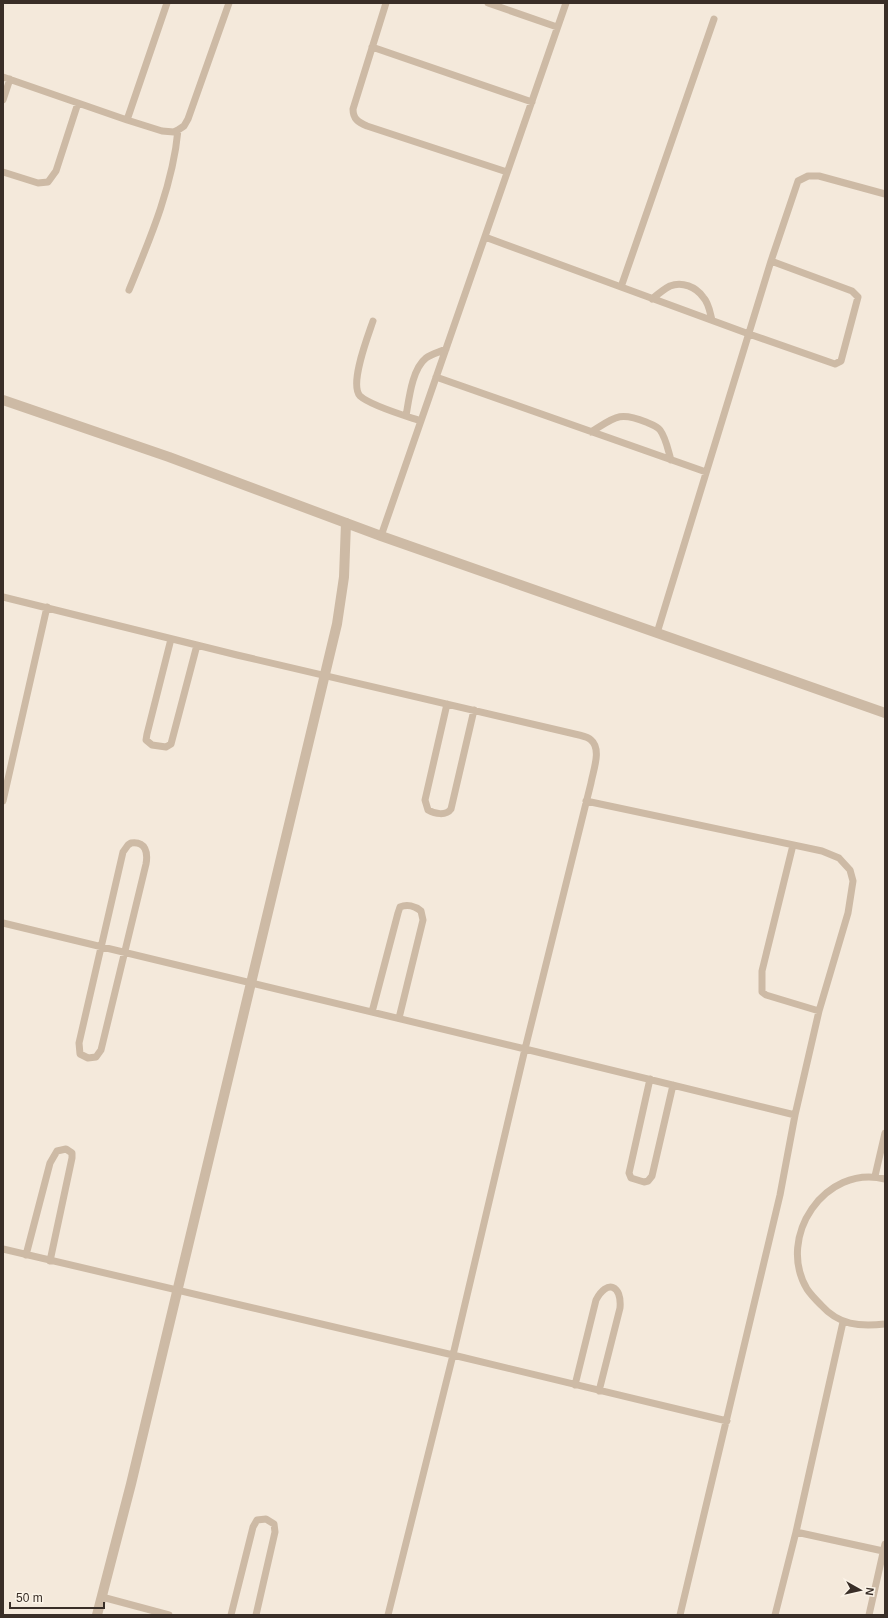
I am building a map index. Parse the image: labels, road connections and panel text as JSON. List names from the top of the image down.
{
  "scale_bar": "50 m",
  "north": "right"
}
